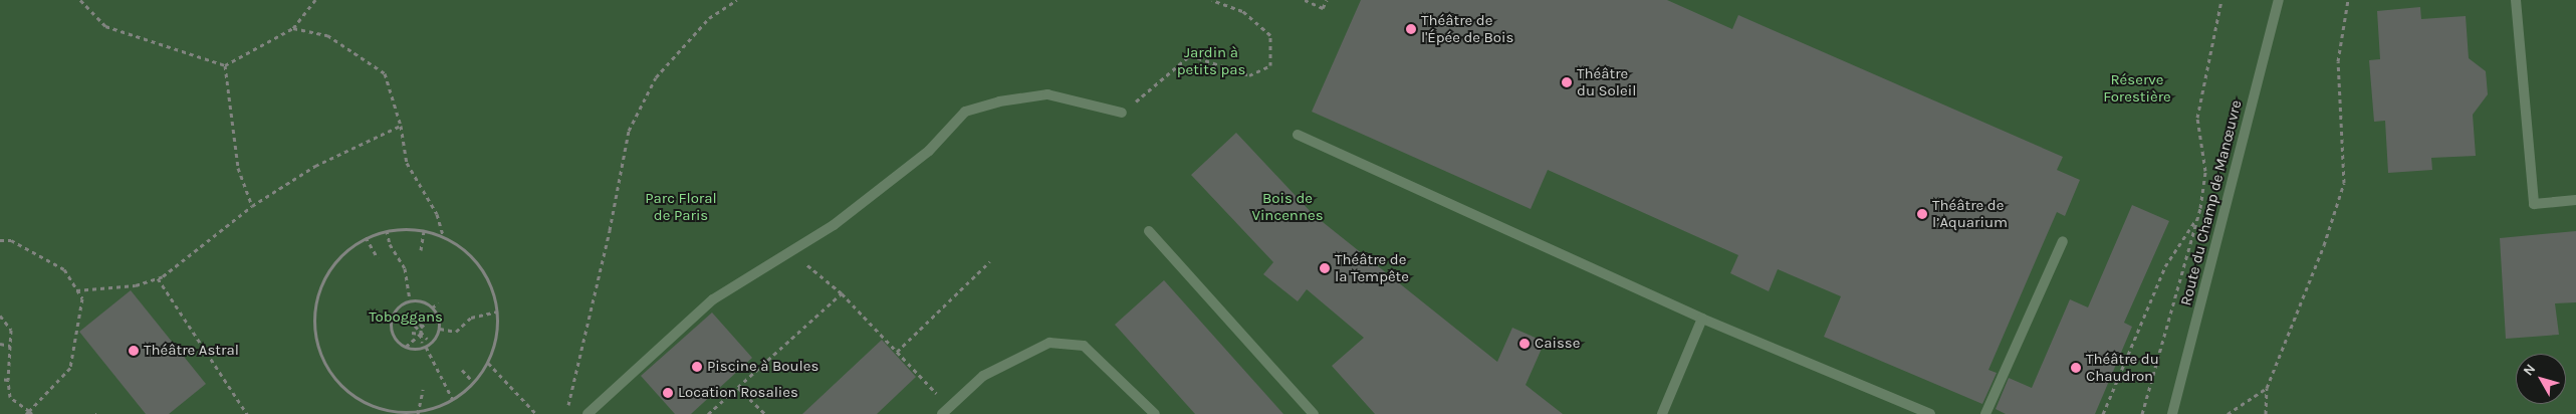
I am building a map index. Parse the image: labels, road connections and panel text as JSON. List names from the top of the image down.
{
  "streets": {
    "street": ["Route du Champ de Manœuvre"]
  },
  "parks": [
    "Jardin à petits pas",
    "Réserve Forestière",
    "Parc Floral de Paris",
    "Bois de Vincennes",
    "Toboggans"
  ],
  "places": [
    "Théâtre de l'Épée de Bois",
    "Théâtre du Soleil",
    "Théâtre de l’Aquarium",
    "Théâtre de la Tempête",
    "Caisse",
    "Théâtre Astral",
    "Piscine à Boules",
    "Théâtre du Chaudron",
    "Location Rosalies"
  ],
  "north": "top left"
}
